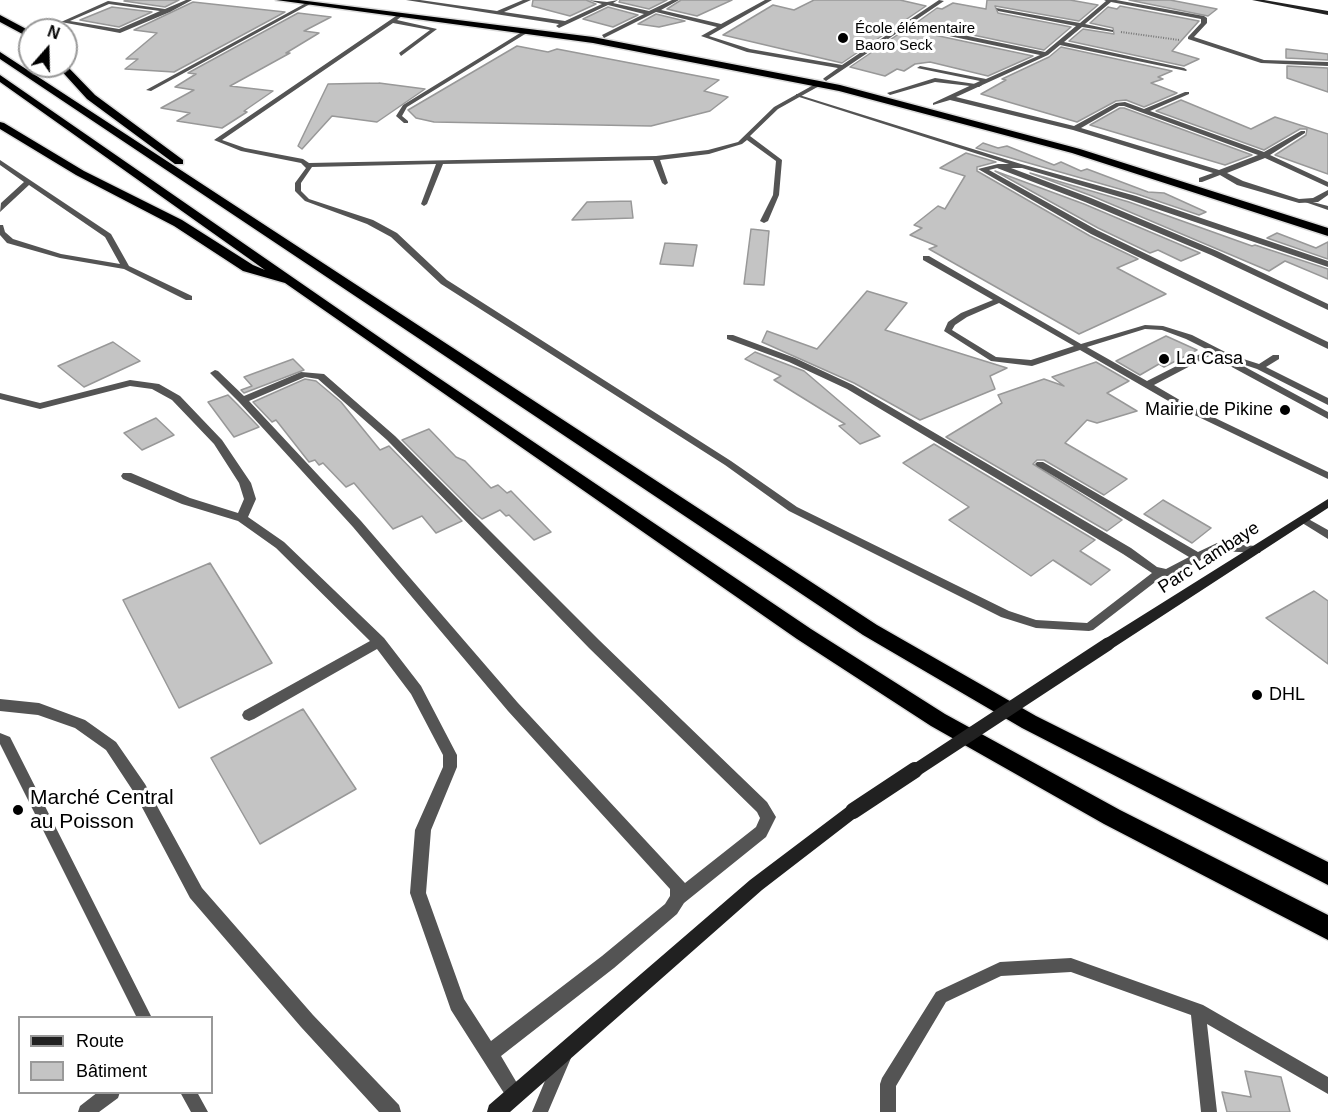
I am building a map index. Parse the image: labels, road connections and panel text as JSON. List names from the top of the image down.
{
  "streets": {
    "street": ["Parc Lambaye"]
  },
  "places": [
    "École élémentaire Baoro Seck",
    "La Casa",
    "Mairie de Pikine",
    "DHL",
    "Marché Central au Poisson"
  ],
  "legend": ["Route", "Bâtiment"],
  "north": "top"
}
